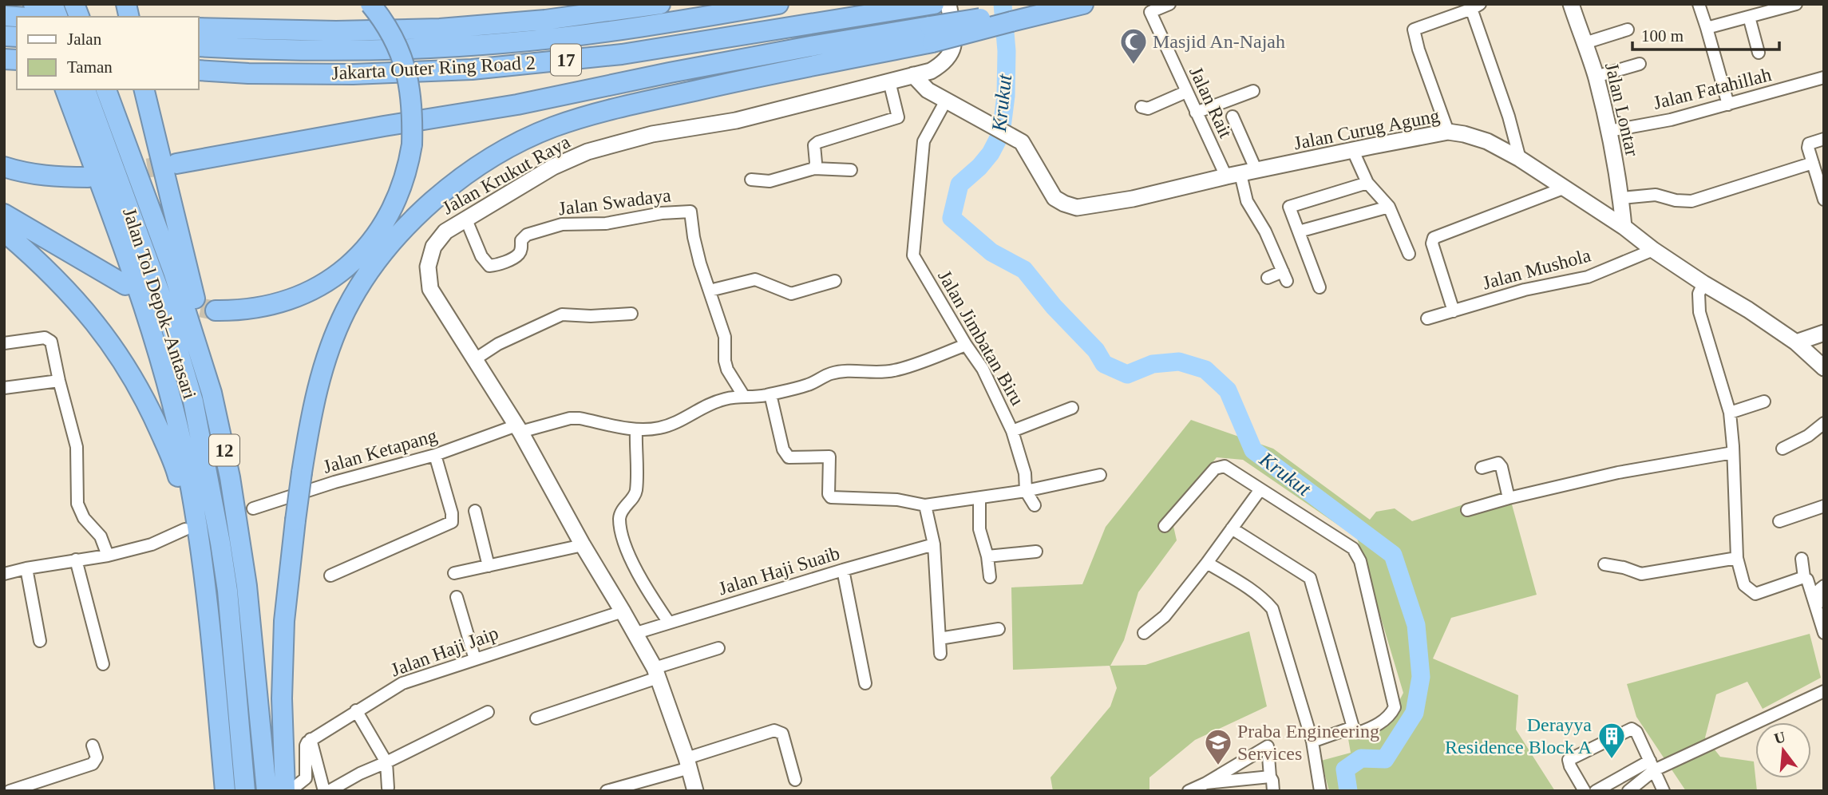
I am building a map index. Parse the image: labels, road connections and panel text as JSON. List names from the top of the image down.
{
  "streets": {
    "highway": [
      "17",
      "Jakarta Outer Ring Road 2",
      "Jalan Tol Depok–Antasari",
      "12"
    ],
    "street": [
      "Jalan Fatahillah",
      "Jalan Rait",
      "Jalan Lontar",
      "Jalan Curug Agung",
      "Jalan Krukut Raya",
      "Jalan Swadaya",
      "Jalan Mushola",
      "Jalan Jimbatan Biru",
      "Jalan Ketapang",
      "Jalan Haji Suaib",
      "Jalan Haji Jaip"
    ]
  },
  "crossings": [
    ["Jalan Fatahillah", "Jalan Lontar"],
    ["Jalan Rait", "Jalan Curug Agung"],
    ["Jalan Lontar", "Jalan Curug Agung"],
    ["Jalan Curug Agung", "Jalan Krukut Raya"],
    ["Jalan Curug Agung", "Jalan Mushola"],
    ["Jalan Curug Agung", "Jalan Jimbatan Biru"],
    ["Jalan Krukut Raya", "Jalan Swadaya"],
    ["Jalan Krukut Raya", "Jalan Ketapang"],
    ["Jalan Krukut Raya", "Jalan Haji Suaib"],
    ["Jalan Krukut Raya", "Jalan Haji Jaip"],
    ["Jalan Swadaya", "Jalan Ketapang"],
    ["Jalan Jimbatan Biru", "Jalan Ketapang"]
  ],
  "water": ["Krukut"],
  "places": {
    "mosque": ["Masjid An-Najah"],
    "building": ["Derayya Residence Block A"],
    "school or university": ["Praba Engineering Services"]
  },
  "legend": ["Jalan", "Taman"],
  "scale_bar": "100 m",
  "north": "top"
}
